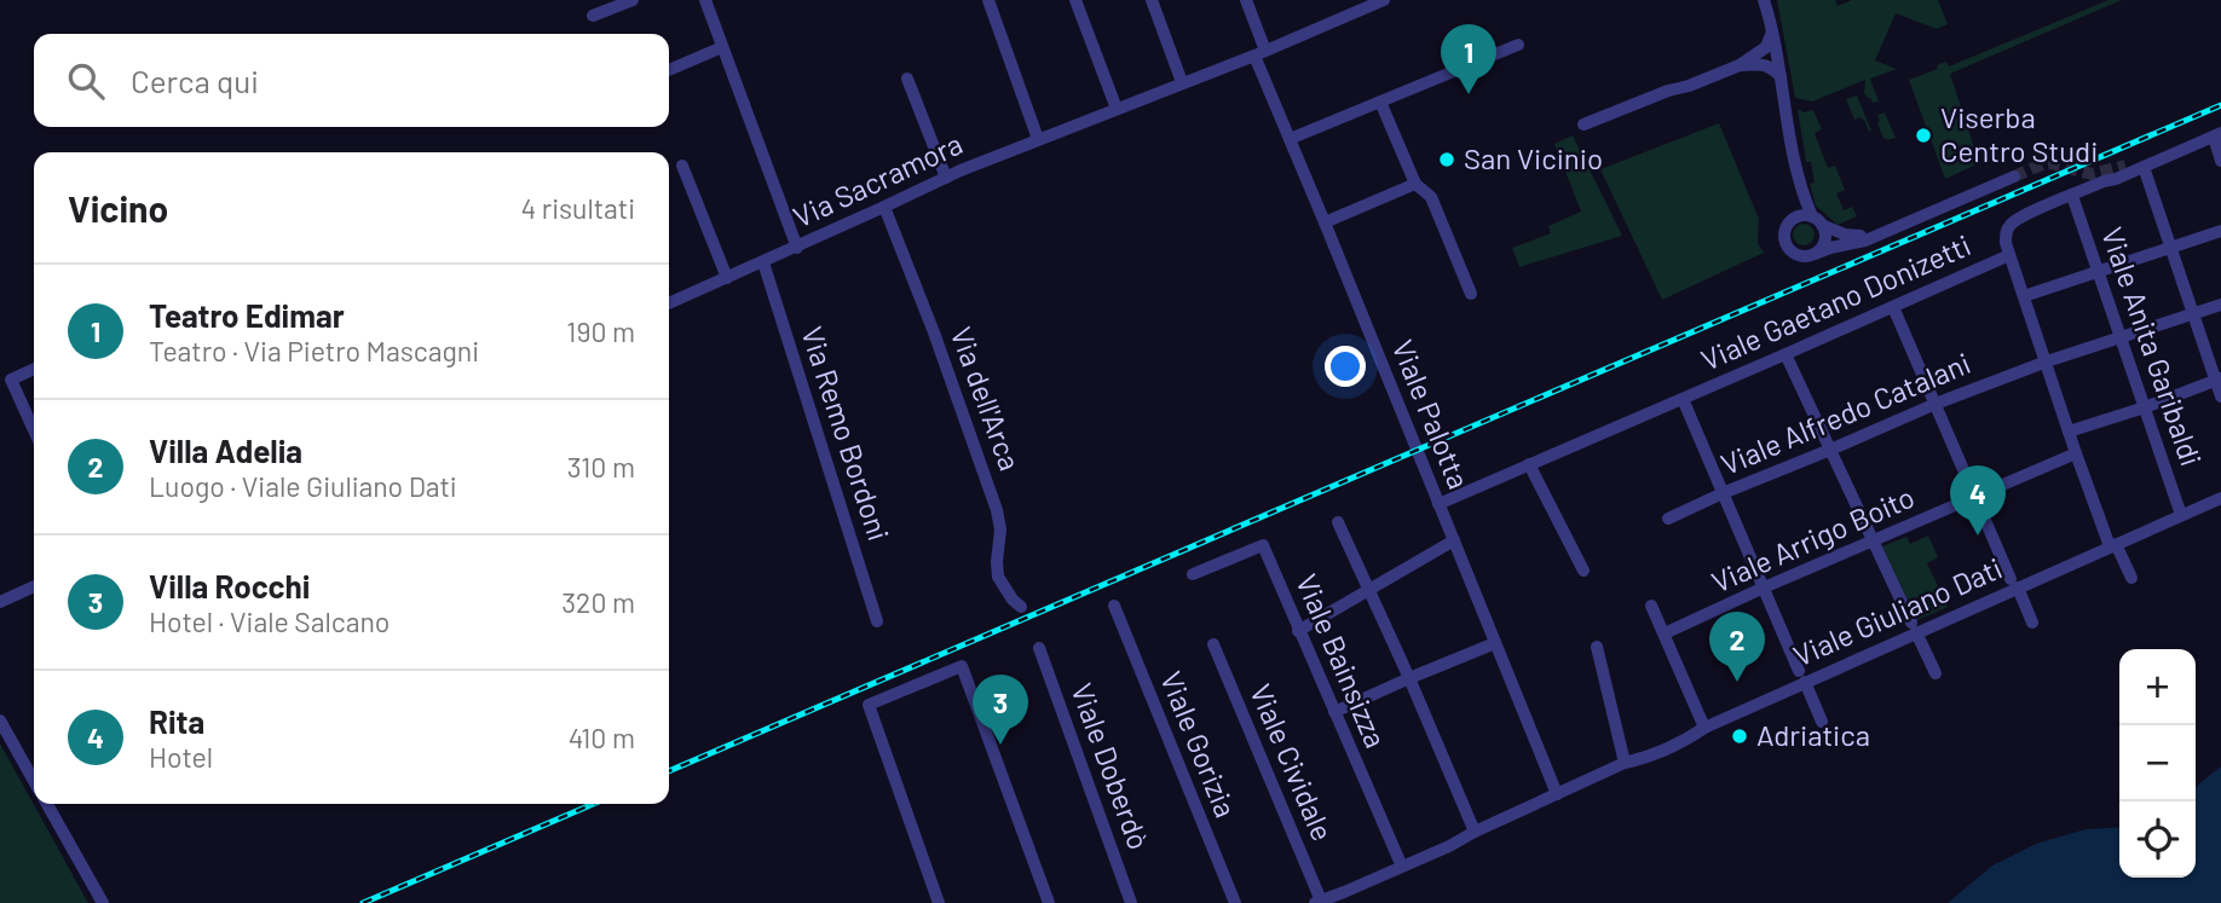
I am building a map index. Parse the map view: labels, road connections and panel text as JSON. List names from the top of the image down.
{
  "streets": {
    "street": [
      "Via Sacramora",
      "Viale Gaetano Donizetti",
      "Viale Anita Garibaldi",
      "Via dell'Arca",
      "Viale Palotta",
      "Viale Alfredo Catalani",
      "Via Remo Bordoni",
      "Viale Arrigo Boito",
      "Viale Giuliano Dati",
      "Viale Bainsizza",
      "Viale Gorizia",
      "Viale Cividale",
      "Viale Doberdò"
    ]
  },
  "crossings": [
    ["Via Sacramora", "Via dell'Arca"],
    ["Via Sacramora", "Viale Palotta"],
    ["Via Sacramora", "Via Remo Bordoni"],
    ["Viale Gaetano Donizetti", "Viale Palotta"],
    ["Viale Anita Garibaldi", "Viale Alfredo Catalani"],
    ["Viale Anita Garibaldi", "Viale Giuliano Dati"],
    ["Viale Palotta", "Viale Giuliano Dati"],
    ["Viale Giuliano Dati", "Viale Bainsizza"],
    ["Viale Giuliano Dati", "Viale Cividale"]
  ],
  "places": ["Viserba Centro Studi", "San Vicinio", "Adriatica"],
  "page": {
    "pins": [
      "1",
      "4",
      "2",
      "3"
    ],
    "search": "Cerca qui",
    "heading": ["Vicino", "4 risultati"],
    "list": [
      {
        "mark": "1",
        "name": "Teatro Edimar",
        "note": "Teatro · Via Pietro Mascagni",
        "value": "190 m"
      },
      {
        "mark": "2",
        "name": "Villa Adelia",
        "note": "Luogo · Viale Giuliano Dati",
        "value": "310 m"
      },
      {
        "mark": "3",
        "name": "Villa Rocchi",
        "note": "Hotel · Viale Salcano",
        "value": "320 m"
      },
      {
        "mark": "4",
        "name": "Rita",
        "note": "Hotel",
        "value": "410 m"
      }
    ],
    "map_buttons": ["+", "−"]
  }
}
